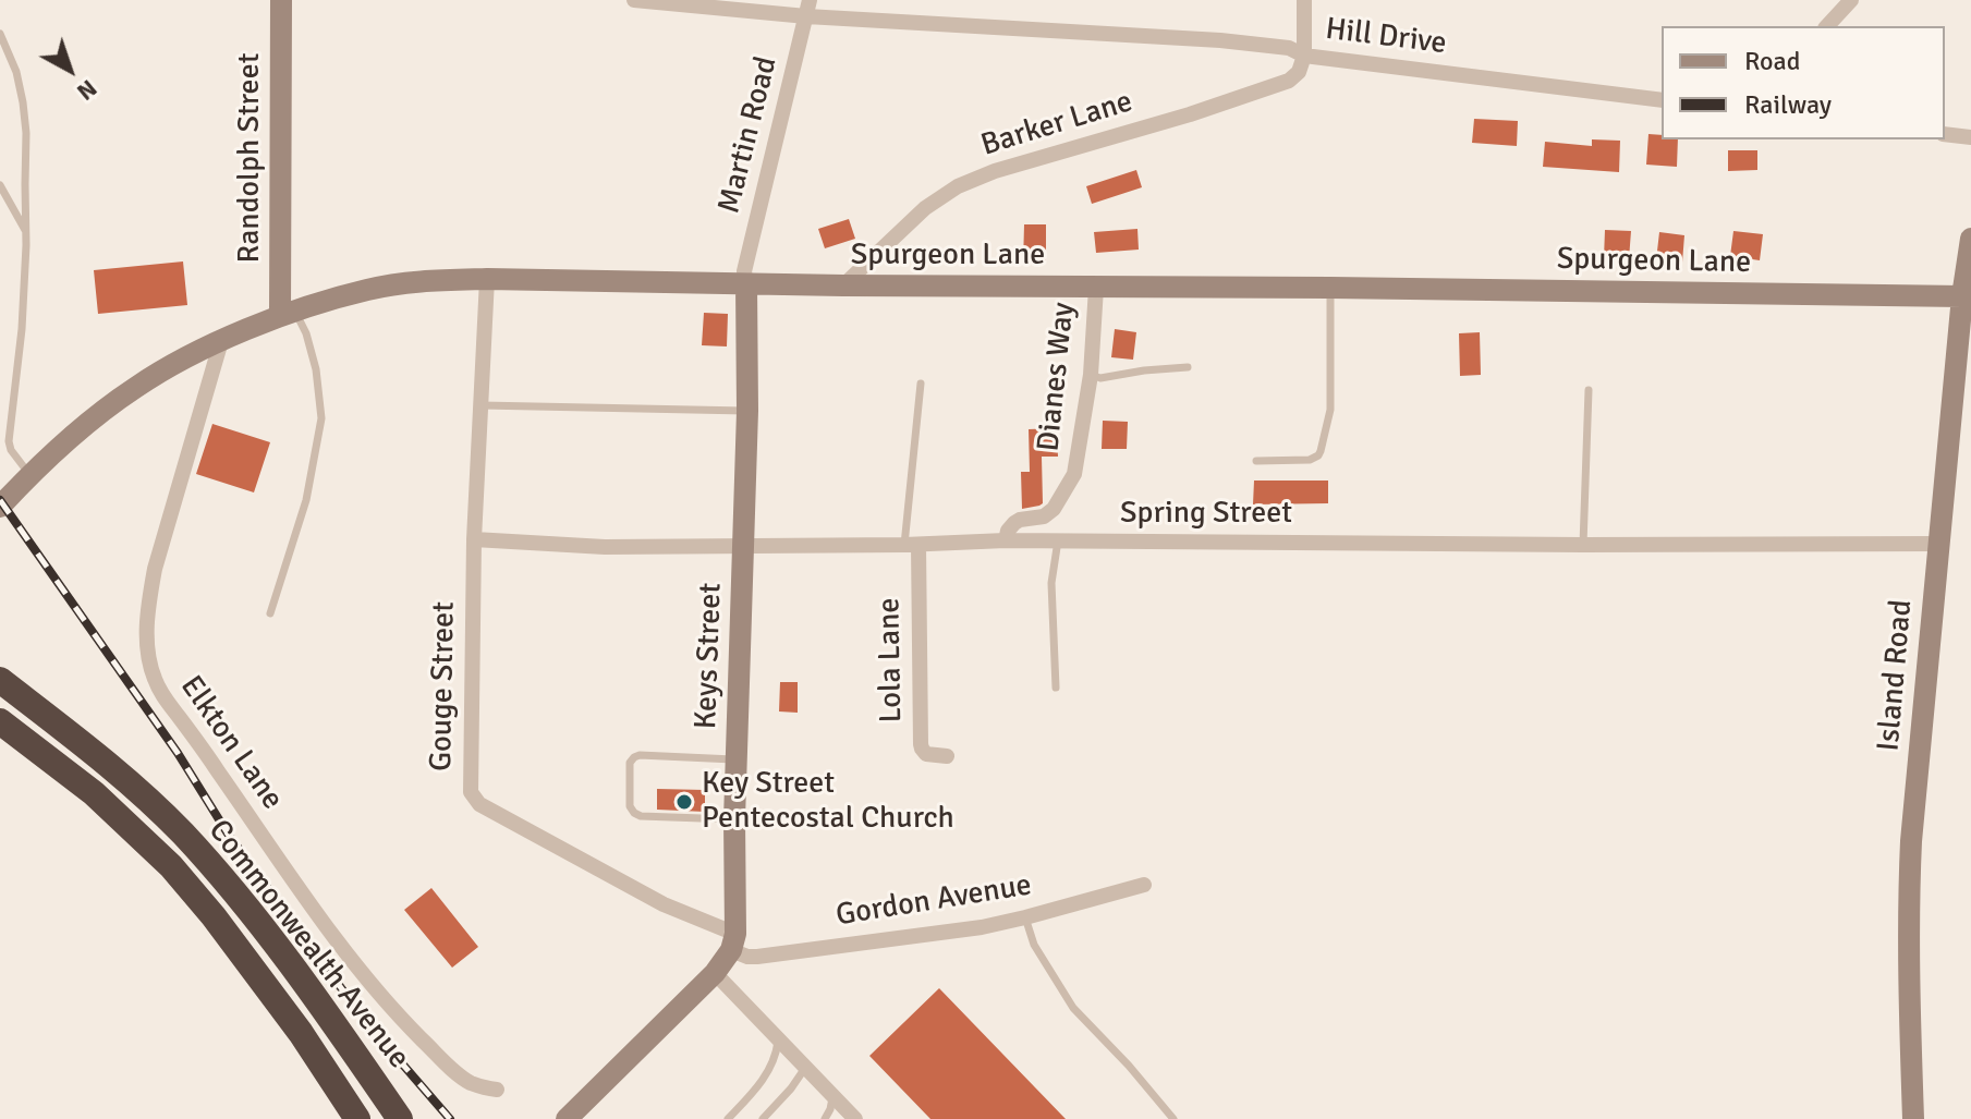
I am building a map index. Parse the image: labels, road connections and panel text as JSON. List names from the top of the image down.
{
  "streets": {
    "highway": ["Commonwealth Avenue"],
    "street": [
      "Hill Drive",
      "Barker Lane",
      "Martin Road",
      "Randolph Street",
      "Spurgeon Lane",
      "Dianes Way",
      "Spring Street",
      "Keys Street",
      "Lola Lane",
      "Island Road",
      "Gouge Street",
      "Elkton Lane",
      "Gordon Avenue"
    ]
  },
  "crossings": [
    ["Hill Drive", "Barker Lane"],
    ["Hill Drive", "Martin Road"],
    ["Barker Lane", "Spurgeon Lane"],
    ["Martin Road", "Spurgeon Lane"],
    ["Martin Road", "Keys Street"],
    ["Randolph Street", "Spurgeon Lane"],
    ["Spurgeon Lane", "Dianes Way"],
    ["Spurgeon Lane", "Keys Street"],
    ["Spurgeon Lane", "Island Road"],
    ["Spurgeon Lane", "Gouge Street"],
    ["Spurgeon Lane", "Elkton Lane"],
    ["Dianes Way", "Spring Street"],
    ["Spring Street", "Keys Street"],
    ["Spring Street", "Lola Lane"],
    ["Spring Street", "Island Road"],
    ["Spring Street", "Gouge Street"],
    ["Keys Street", "Gouge Street"],
    ["Keys Street", "Gordon Avenue"],
    ["Gouge Street", "Gordon Avenue"]
  ],
  "places": ["Key Street Pentecostal Church"],
  "legend": ["Road", "Railway"],
  "north": "bottom right"
}
